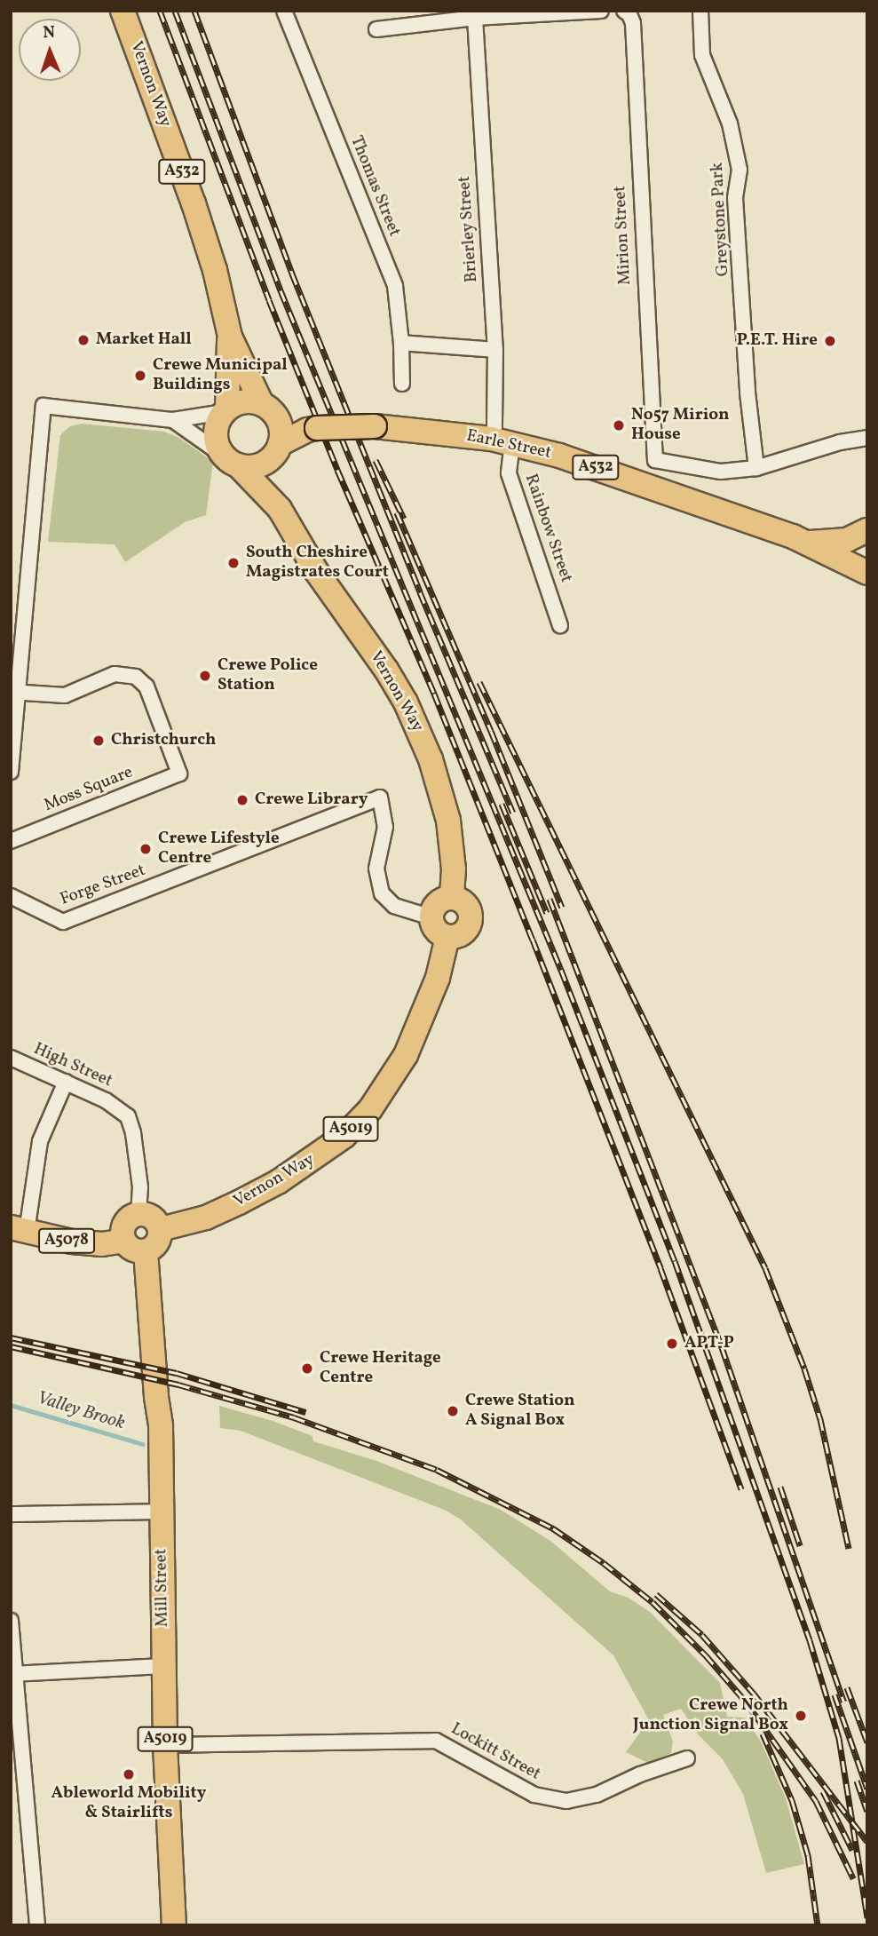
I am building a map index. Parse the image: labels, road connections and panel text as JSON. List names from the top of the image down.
{
  "streets": {
    "main road": [
      "Vernon Way",
      "A532",
      "Earle Street",
      "A5019",
      "A5078",
      "Mill Street"
    ],
    "street": [
      "Thomas Street",
      "Greystone Park",
      "Brierley Street",
      "Mirion Street",
      "Rainbow Street",
      "Moss Square",
      "Forge Street",
      "High Street",
      "Lockitt Street"
    ]
  },
  "crossings": [
    ["Vernon Way", "Earle Street"],
    ["Vernon Way", "Forge Street"],
    ["Vernon Way", "High Street"],
    ["Vernon Way", "A5078"],
    ["Vernon Way", "Mill Street"],
    ["Greystone Park", "Mirion Street"],
    ["Brierley Street", "Earle Street"],
    ["Brierley Street", "Rainbow Street"],
    ["Earle Street", "Rainbow Street"],
    ["High Street", "A5078"],
    ["High Street", "Mill Street"],
    ["A5078", "Mill Street"],
    ["Mill Street", "Lockitt Street"]
  ],
  "water": ["Valley Brook"],
  "places": [
    "Market Hall",
    "P.E.T. Hire",
    "Crewe Municipal Buildings",
    "No57 Mirion House",
    "South Cheshire Magistrates Court",
    "Crewe Police Station",
    "Christchurch",
    "Crewe Library",
    "Crewe Lifestyle Centre",
    "APT-P",
    "Crewe Heritage Centre",
    "Crewe Station A Signal Box",
    "Crewe North Junction Signal Box",
    "Ableworld Mobility & Stairlifts"
  ],
  "north": "top"
}
